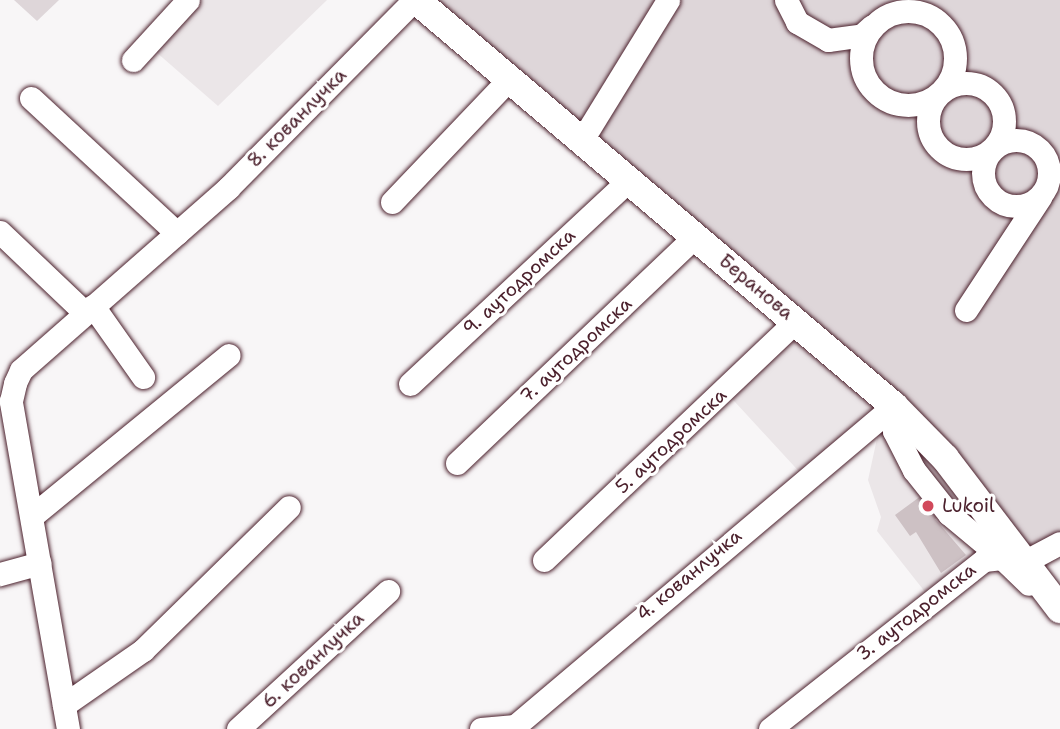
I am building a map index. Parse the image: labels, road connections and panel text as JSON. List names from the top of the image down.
{
  "streets": {
    "main road": ["Беранова"],
    "street": [
      "8. кованлучка",
      "9. аутодромска",
      "7. аутодромска",
      "5. аутодромска",
      "4. кованлучка",
      "3. аутодромска",
      "6. кованлучка"
    ]
  },
  "crossings": [
    ["8. кованлучка", "Беранова"],
    ["9. аутодромска", "Беранова"],
    ["Беранова", "7. аутодромска"],
    ["Беранова", "5. аутодромска"],
    ["Беранова", "4. кованлучка"],
    ["Беранова", "3. аутодромска"]
  ],
  "places": ["Lukoil"]
}
